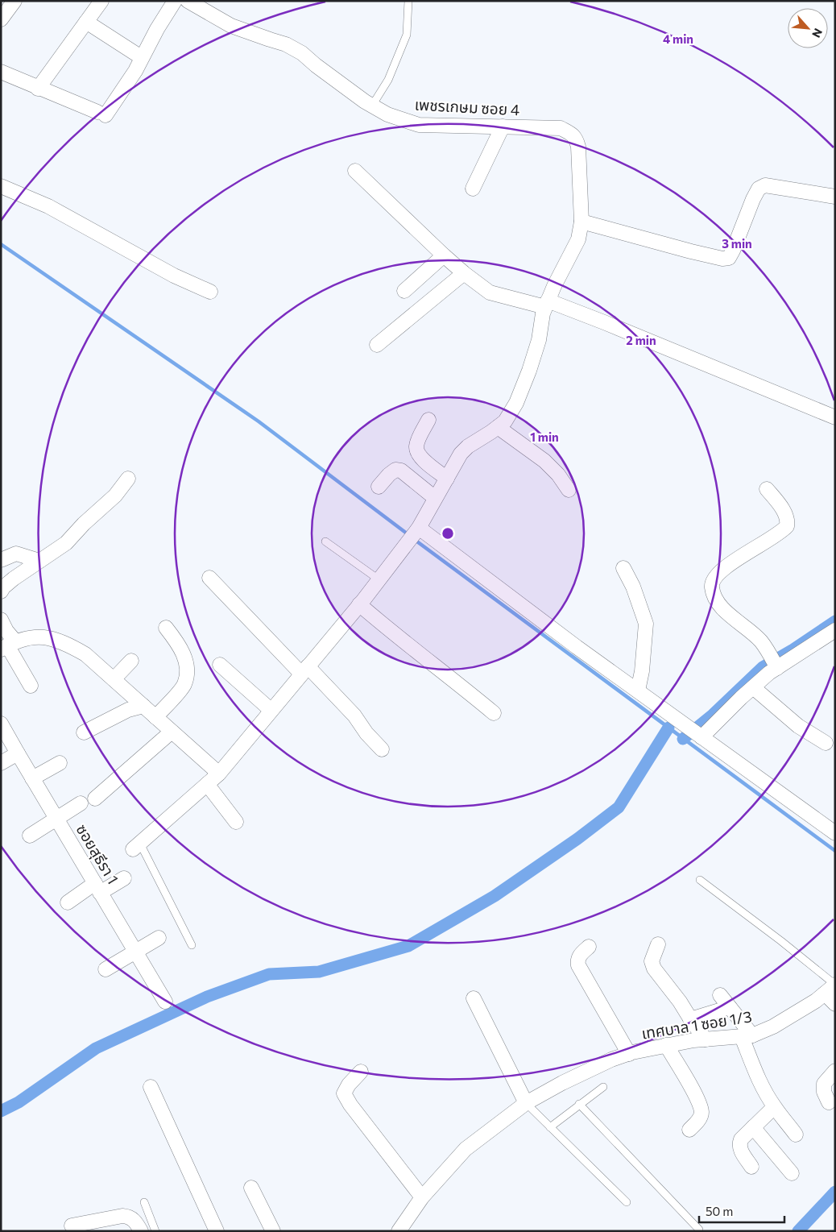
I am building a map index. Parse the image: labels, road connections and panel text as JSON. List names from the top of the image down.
{
  "streets": {
    "street": ["เพชรเกษม ซอย 4", "ซอยสุธีรา 1", "เทศบาล 1 ซอย 1/3"]
  },
  "scale_bar": "50 m",
  "north": "bottom right",
  "rings": [
    "4 min",
    "3 min",
    "2 min",
    "1 min"
  ]
}
